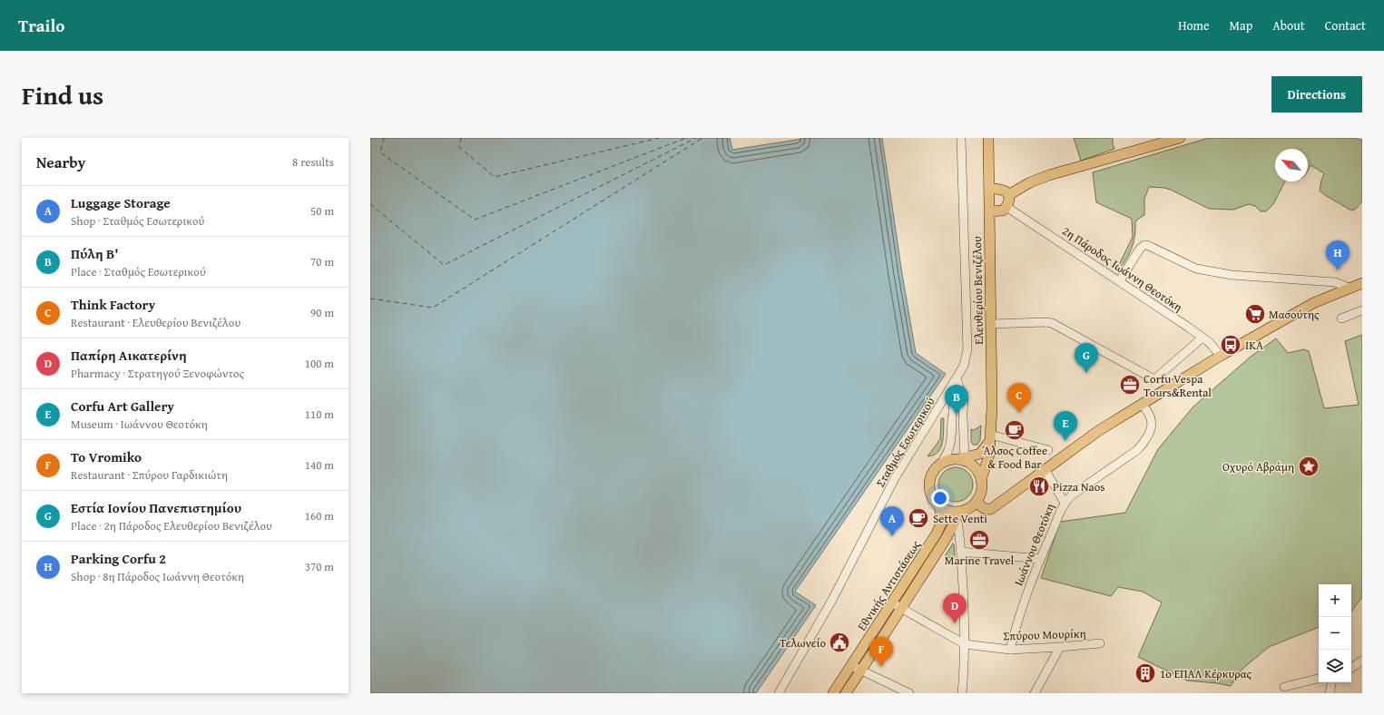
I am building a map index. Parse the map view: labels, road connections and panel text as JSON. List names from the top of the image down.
{
  "streets": {
    "main road": ["Ελευθερίου Βενιζέλου", "Εθνικής Αντιστάσεως"],
    "street": [
      "2η Πάροδος Ιωάννη Θεοτόκη",
      "Σταθμός Εσωτερικού",
      "Ιωάννου Θεοτόκη",
      "Σπύρου Μουρίκη"
    ]
  },
  "crossings": [
    ["Ελευθερίου Βενιζέλου", "Εθνικής Αντιστάσεως"],
    ["Ιωάννου Θεοτόκη", "Σπύρου Μουρίκη"],
    ["Εθνικής Αντιστάσεως", "Σπύρου Μουρίκη"]
  ],
  "places": {
    "supermarket": ["Μασούτης"],
    "bus stop": ["ΙΚΑ"],
    "office": ["Corfu Vespa Tours&Rental", "Marine Travel"],
    "cafe": ["Άλσος Coffee & Food Bar", "Sette Venti"],
    "place": ["Οχυρό Αβράμη"],
    "restaurant": ["Pizza Naos"],
    "public building": ["Τελωνείο"],
    "building": ["1ο ΕΠΑΛ Κέρκυρας"]
  },
  "north": "top left",
  "page": {
    "header": "Trailo",
    "nav": [
      "Home",
      "Map",
      "About",
      "Contact"
    ],
    "title": "Find us",
    "buttons": "Directions",
    "heading": ["Nearby", "8 results"],
    "list": [
      {
        "mark": "A",
        "name": "Luggage Storage",
        "note": "Shop · Σταθμός Εσωτερικού",
        "value": "50 m"
      },
      {
        "mark": "B",
        "name": "Πύλη Β'",
        "note": "Place · Σταθμός Εσωτερικού",
        "value": "70 m"
      },
      {
        "mark": "C",
        "name": "Think Factory",
        "note": "Restaurant · Ελευθερίου Βενιζέλου",
        "value": "90 m"
      },
      {
        "mark": "D",
        "name": "Παπίρη Αικατερίνη",
        "note": "Pharmacy · Στρατηγού Ξενοφώντος",
        "value": "100 m"
      },
      {
        "mark": "E",
        "name": "Corfu Art Gallery",
        "note": "Museum · Ιωάννου Θεοτόκη",
        "value": "110 m"
      },
      {
        "mark": "F",
        "name": "To Vromiko",
        "note": "Restaurant · Σπύρου Γαρδικιώτη",
        "value": "140 m"
      },
      {
        "mark": "G",
        "name": "Εστία Ιονίου Πανεπιστημίου",
        "note": "Place · 2η Πάροδος Ελευθερίου Βενιζέλου",
        "value": "160 m"
      },
      {
        "mark": "H",
        "name": "Parking Corfu 2",
        "note": "Shop · 8η Πάροδος Ιωάννη Θεοτόκη",
        "value": "370 m"
      }
    ],
    "pins": [
      "H",
      "G",
      "C",
      "B",
      "E",
      "A",
      "D",
      "F"
    ],
    "map_buttons": ["+", "−"]
  }
}
